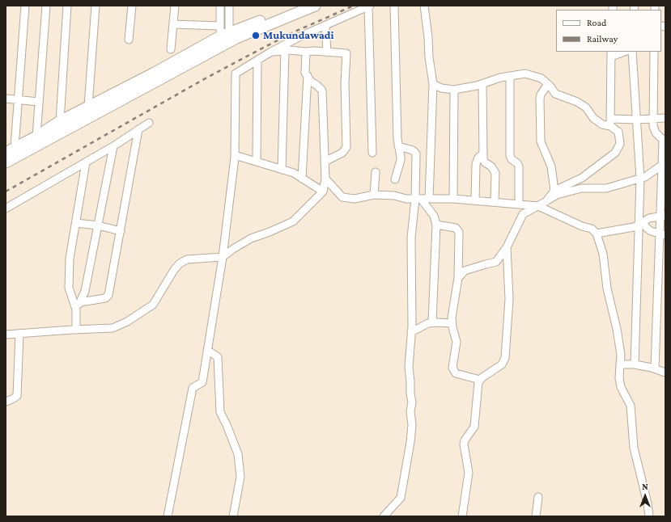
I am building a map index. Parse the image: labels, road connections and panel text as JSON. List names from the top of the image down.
{
  "places": ["Mukundawadi"],
  "legend": ["Road", "Railway"],
  "north": "top"
}
